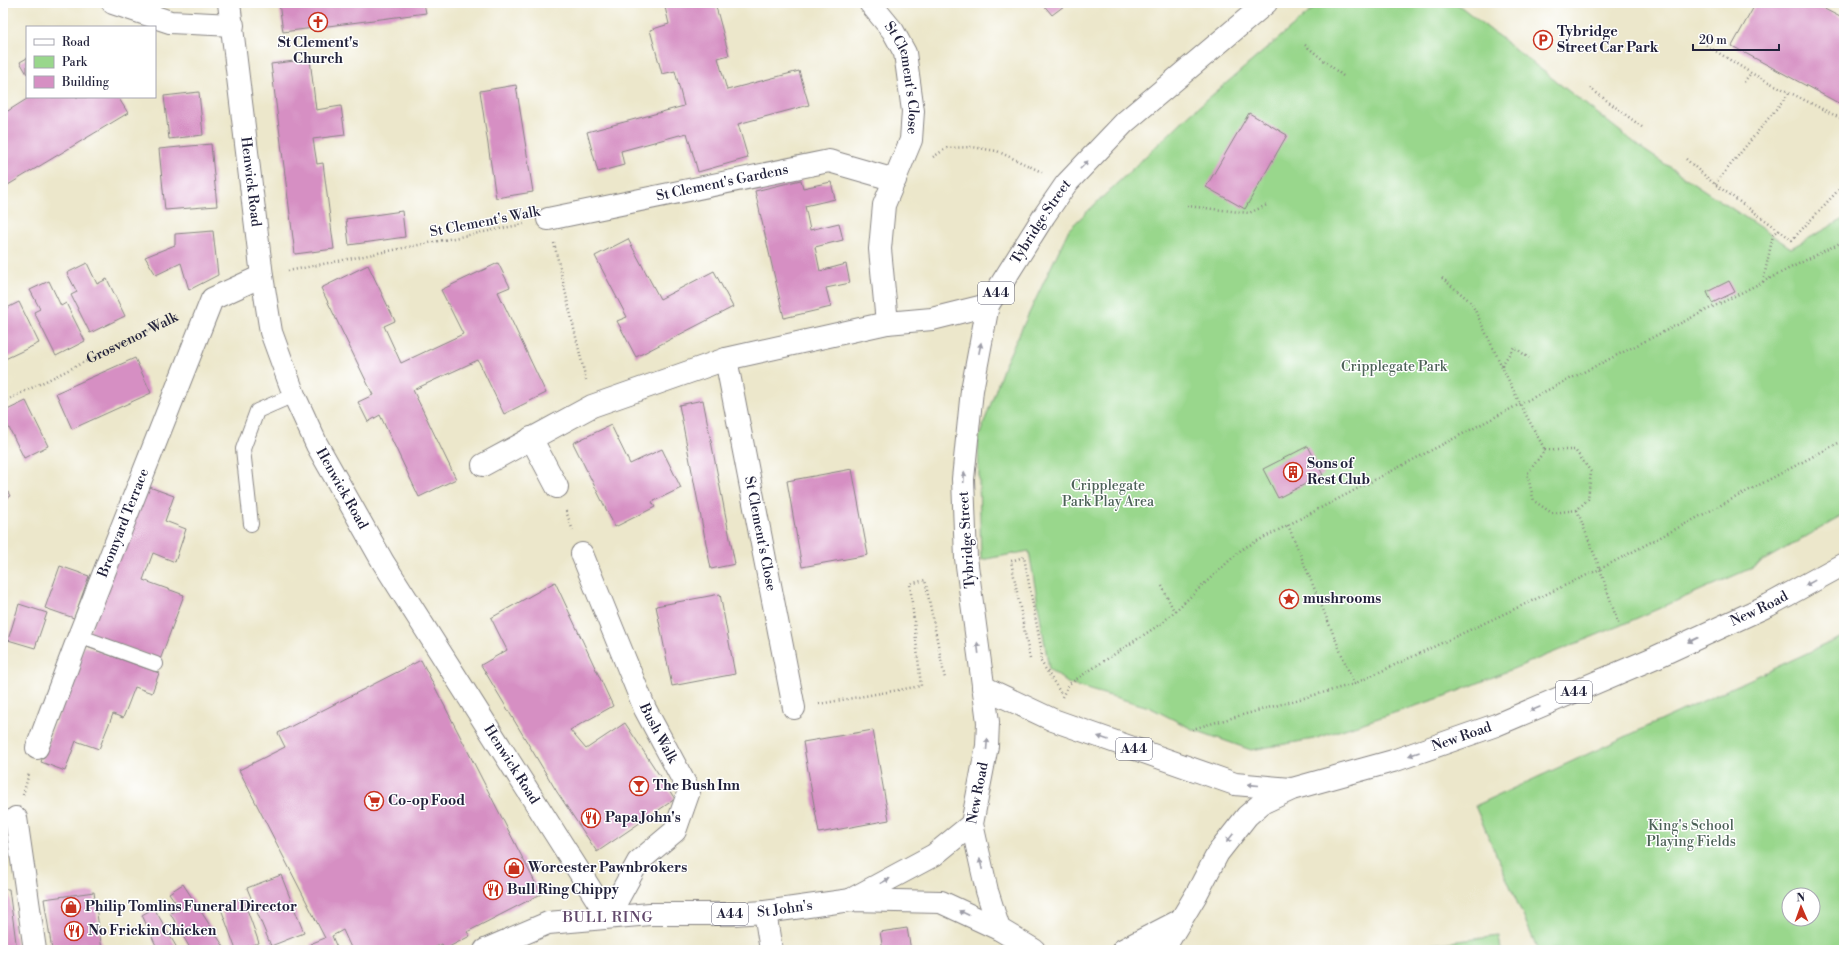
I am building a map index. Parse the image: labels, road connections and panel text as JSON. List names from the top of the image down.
{
  "streets": {
    "main road": [
      "St Clement's Close",
      "Henwick Road",
      "St Clement's Gardens",
      "Tybridge Street",
      "A44",
      "Bromyard Terrace",
      "New Road",
      "Bush Walk",
      "St John's"
    ],
    "path": ["St Clement's Walk", "Grosvenor Walk"]
  },
  "crossings": [
    ["St Clement's Close", "St Clement's Gardens"],
    ["Henwick Road", "St Clement's Walk"],
    ["Henwick Road", "Bromyard Terrace"],
    ["Henwick Road", "Bush Walk"],
    ["Henwick Road", "St John's"],
    ["St Clement's Gardens", "St Clement's Walk"],
    ["St Clement's Walk", "Bromyard Terrace"],
    ["Tybridge Street", "A44"],
    ["Tybridge Street", "New Road"],
    ["A44", "New Road"],
    ["A44", "St John's"],
    ["New Road", "St John's"],
    ["Bush Walk", "St John's"]
  ],
  "one_way": ["Tybridge Street"],
  "districts": ["BULL RING"],
  "parks": ["Cripplegate Park", "Cripplegate Park Play Area", "King's School Playing Fields"],
  "places": {
    "church": ["St Clement's Church"],
    "parking": ["Tybridge Street Car Park"],
    "building": ["Sons of Rest Club"],
    "place": ["mushrooms"],
    "bar": ["The Bush Inn"],
    "supermarket": ["Co-op Food"],
    "restaurant": ["Papa John's", "Bull Ring Chippy", "No Frickin Chicken"],
    "shop": ["Worcester Pawnbrokers", "Philip Tomlins Funeral Director"]
  },
  "legend": ["Road", "Park", "Building"],
  "scale_bar": "20 m",
  "north": "top"
}
